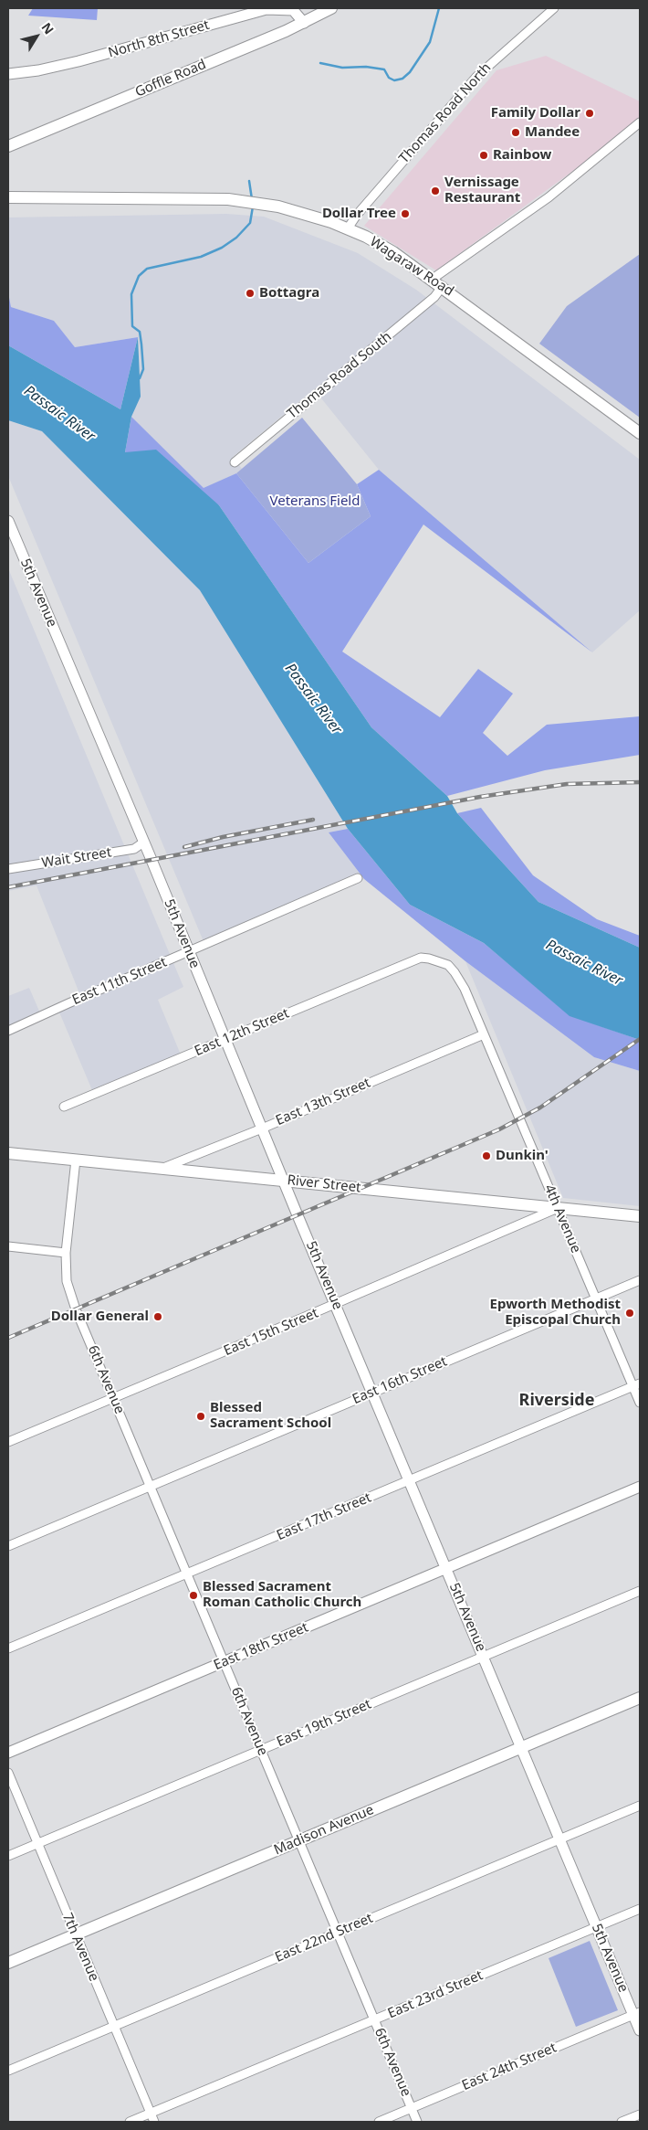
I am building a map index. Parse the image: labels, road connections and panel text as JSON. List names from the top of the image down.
{
  "streets": {
    "main road": [
      "North 8th Street",
      "Goffle Road",
      "Wagaraw Road",
      "5th Avenue",
      "River Street",
      "East 18th Street",
      "Madison Avenue"
    ],
    "street": [
      "Thomas Road North",
      "Thomas Road South",
      "Wait Street",
      "East 11th Street",
      "East 12th Street",
      "East 13th Street",
      "4th Avenue",
      "East 15th Street",
      "6th Avenue",
      "East 16th Street",
      "East 17th Street",
      "East 19th Street",
      "East 22nd Street",
      "7th Avenue",
      "East 23rd Street",
      "East 24th Street"
    ]
  },
  "crossings": [
    ["North 8th Street", "Goffle Road"],
    ["Thomas Road North", "Wagaraw Road"],
    ["Wagaraw Road", "Thomas Road South"],
    ["5th Avenue", "Wait Street"],
    ["5th Avenue", "East 11th Street"],
    ["5th Avenue", "East 12th Street"],
    ["5th Avenue", "East 13th Street"],
    ["5th Avenue", "River Street"],
    ["5th Avenue", "East 15th Street"],
    ["5th Avenue", "East 16th Street"],
    ["5th Avenue", "East 17th Street"],
    ["5th Avenue", "East 18th Street"],
    ["5th Avenue", "East 19th Street"],
    ["5th Avenue", "Madison Avenue"],
    ["5th Avenue", "East 22nd Street"],
    ["5th Avenue", "East 23rd Street"],
    ["5th Avenue", "East 24th Street"],
    ["East 12th Street", "4th Avenue"],
    ["East 13th Street", "River Street"],
    ["East 13th Street", "4th Avenue"],
    ["River Street", "4th Avenue"],
    ["River Street", "East 15th Street"],
    ["River Street", "6th Avenue"],
    ["4th Avenue", "East 15th Street"],
    ["4th Avenue", "East 16th Street"],
    ["4th Avenue", "East 17th Street"],
    ["East 15th Street", "6th Avenue"],
    ["6th Avenue", "East 16th Street"],
    ["6th Avenue", "East 17th Street"],
    ["6th Avenue", "East 18th Street"],
    ["6th Avenue", "East 19th Street"],
    ["6th Avenue", "Madison Avenue"],
    ["6th Avenue", "East 22nd Street"],
    ["6th Avenue", "East 23rd Street"],
    ["6th Avenue", "East 24th Street"],
    ["East 19th Street", "7th Avenue"],
    ["Madison Avenue", "7th Avenue"],
    ["East 22nd Street", "7th Avenue"],
    ["7th Avenue", "East 23rd Street"]
  ],
  "districts": ["Riverside"],
  "water": ["Passaic River"],
  "parks": ["Veterans Field"],
  "places": [
    "Family Dollar",
    "Mandee",
    "Rainbow",
    "Vernissage Restaurant",
    "Dollar Tree",
    "Bottagra",
    "Dunkin'",
    "Epworth Methodist Episcopal Church",
    "Dollar General",
    "Blessed Sacrament School",
    "Blessed Sacrament Roman Catholic Church"
  ],
  "north": "top right"
}
